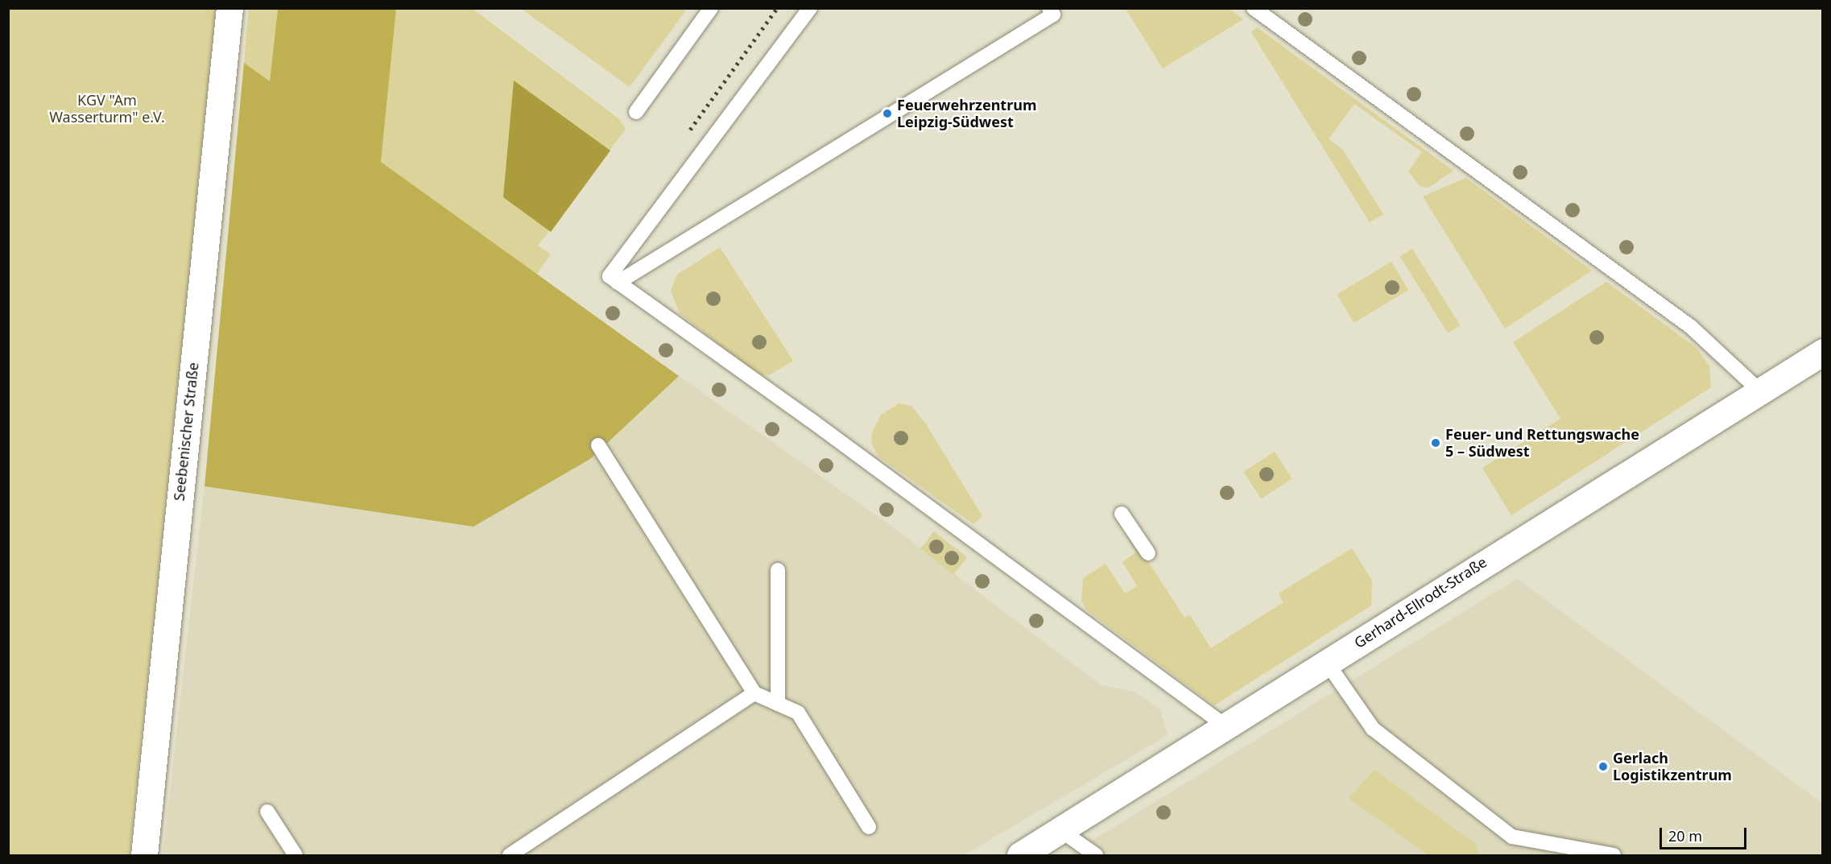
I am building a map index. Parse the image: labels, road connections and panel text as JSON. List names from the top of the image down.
{
  "streets": {
    "main road": ["Seebenischer Straße", "Gerhard-Ellrodt-Straße"]
  },
  "parks": ["KGV \"Am Wasserturm\" e.V."],
  "places": ["Feuerwehrzentrum Leipzig-Südwest", "Feuer- und Rettungswache 5 – Südwest", "Gerlach Logistikzentrum"],
  "scale_bar": "20 m"
}
